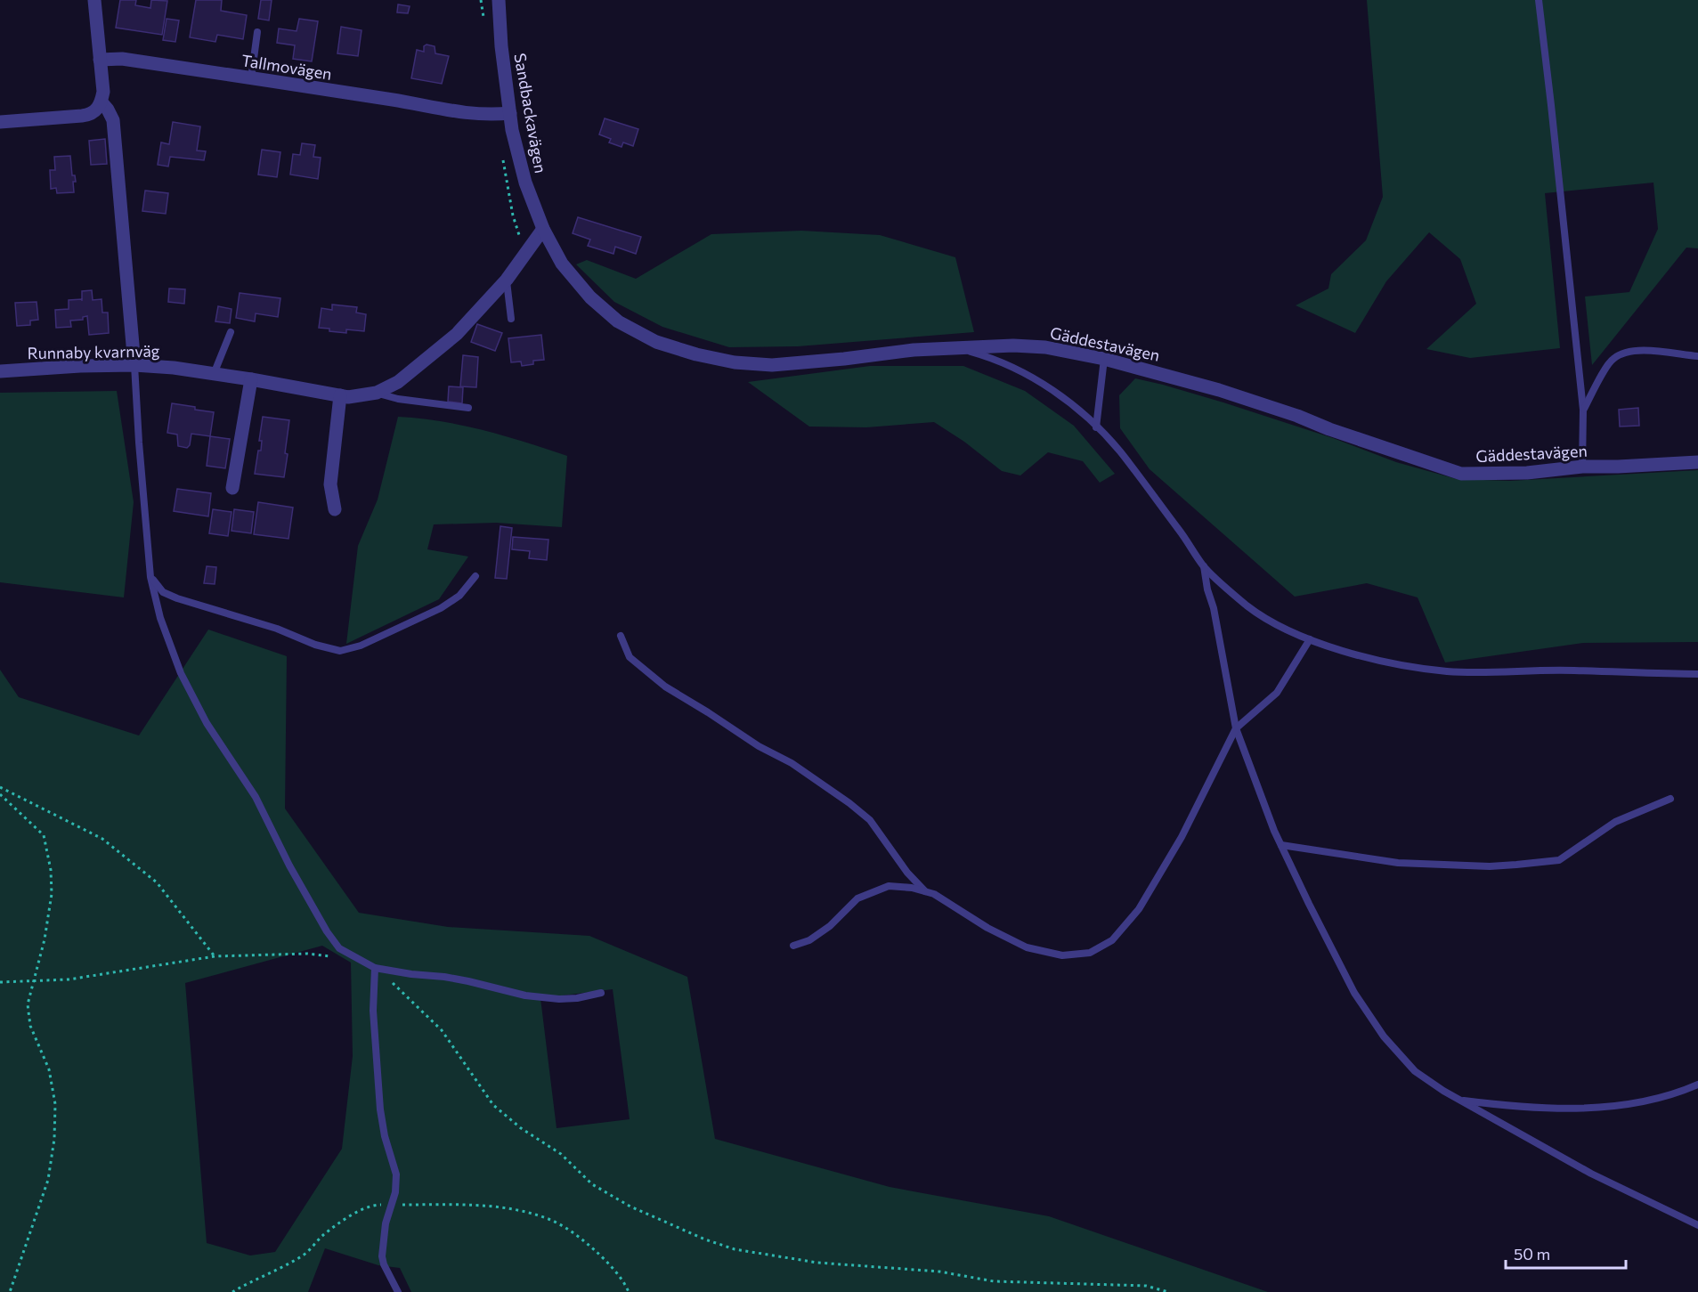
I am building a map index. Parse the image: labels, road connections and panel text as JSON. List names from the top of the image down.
{
  "streets": {
    "street": [
      "Tallmovägen",
      "Sandbackavägen",
      "Gäddestavägen",
      "Runnaby kvarnväg"
    ]
  },
  "crossings": [
    ["Tallmovägen", "Sandbackavägen"],
    ["Sandbackavägen", "Gäddestavägen"],
    ["Sandbackavägen", "Runnaby kvarnväg"],
    ["Gäddestavägen", "Runnaby kvarnväg"]
  ],
  "scale_bar": "50 m"
}
